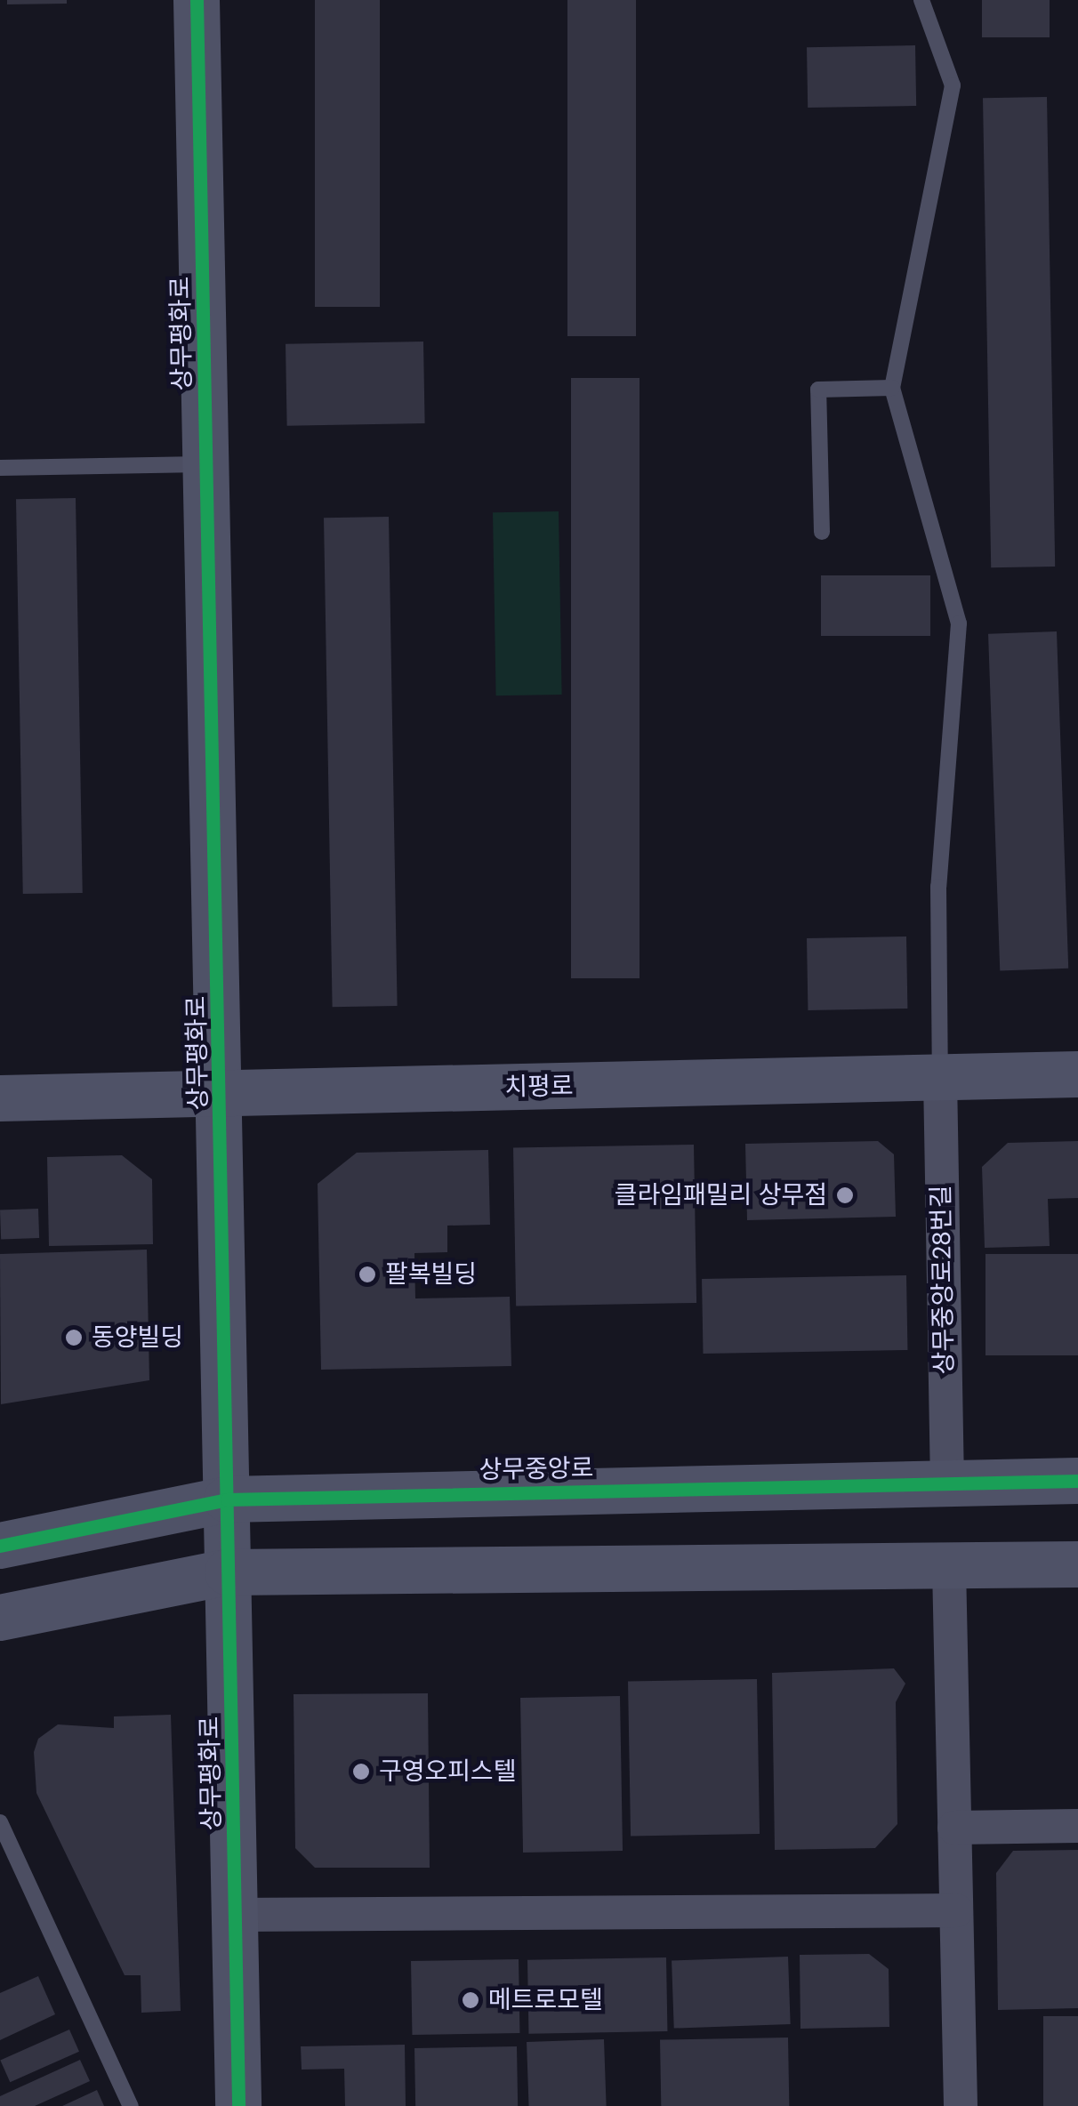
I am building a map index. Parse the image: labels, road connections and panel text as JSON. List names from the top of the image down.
{
  "streets": {
    "street": [
      "상무평화로",
      "치평로",
      "상무중앙로28번길",
      "상무중앙로"
    ]
  },
  "crossings": [
    ["상무평화로", "치평로"],
    ["상무평화로", "상무중앙로"],
    ["치평로", "상무중앙로28번길"],
    ["상무중앙로28번길", "상무중앙로"]
  ],
  "places": [
    "클라임패밀리 상무점",
    "팔복빌딩",
    "동양빌딩",
    "구영오피스텔",
    "메트로모텔"
  ]
}
